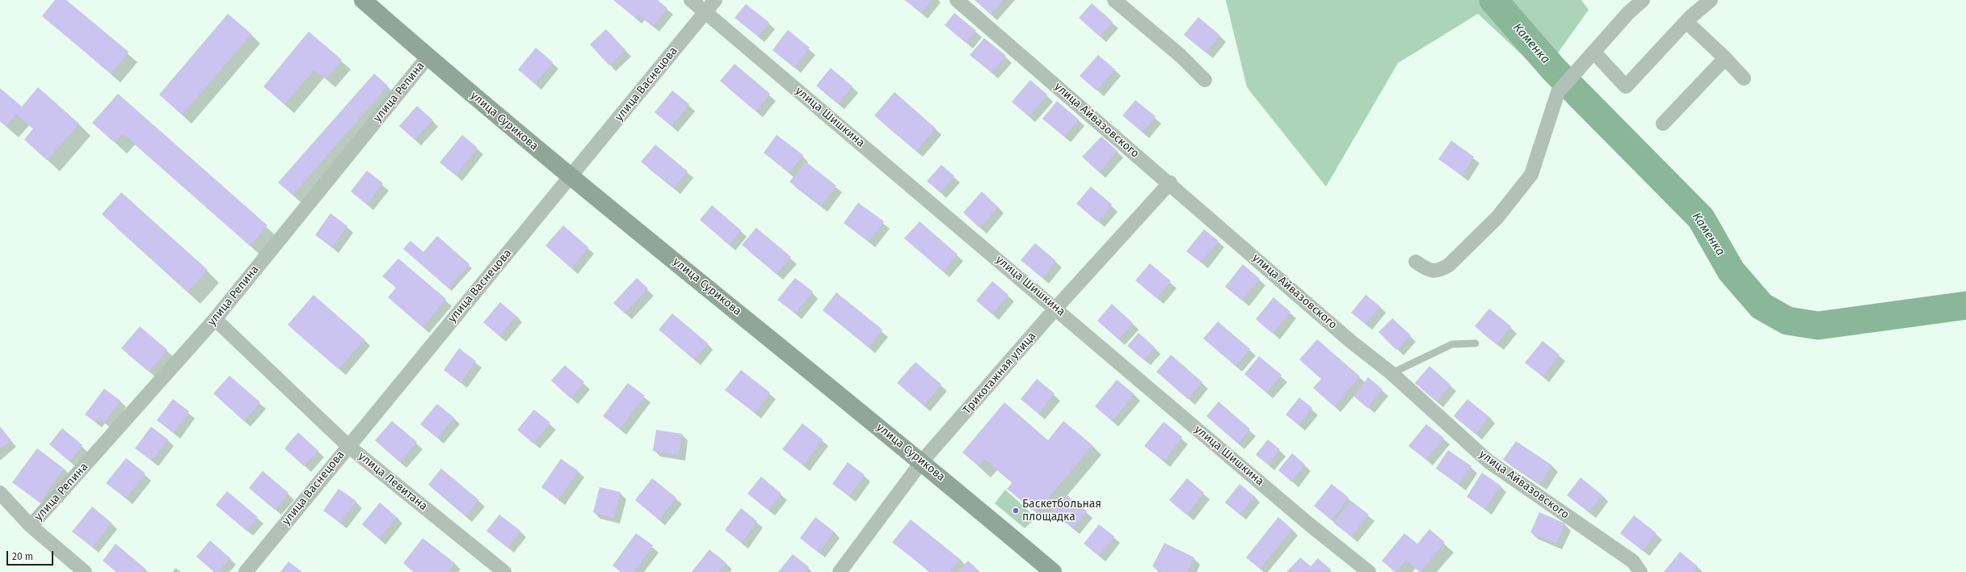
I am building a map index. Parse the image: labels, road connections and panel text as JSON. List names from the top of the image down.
{
  "streets": {
    "street": [
      "улица Васнецова",
      "улица Репина",
      "улица Шишкина",
      "улица Айвазовского",
      "улица Сурикова",
      "Трикотажная улица",
      "улица Левитана"
    ]
  },
  "crossings": [
    ["улица Васнецова", "улица Шишкина"],
    ["улица Васнецова", "улица Сурикова"],
    ["улица Васнецова", "улица Левитана"],
    ["улица Репина", "улица Сурикова"],
    ["улица Репина", "улица Левитана"],
    ["улица Шишкина", "Трикотажная улица"],
    ["улица Айвазовского", "Трикотажная улица"],
    ["улица Сурикова", "Трикотажная улица"]
  ],
  "water": ["Каменка"],
  "places": ["Баскетбольная площадка"],
  "scale_bar": "20 m"
}
